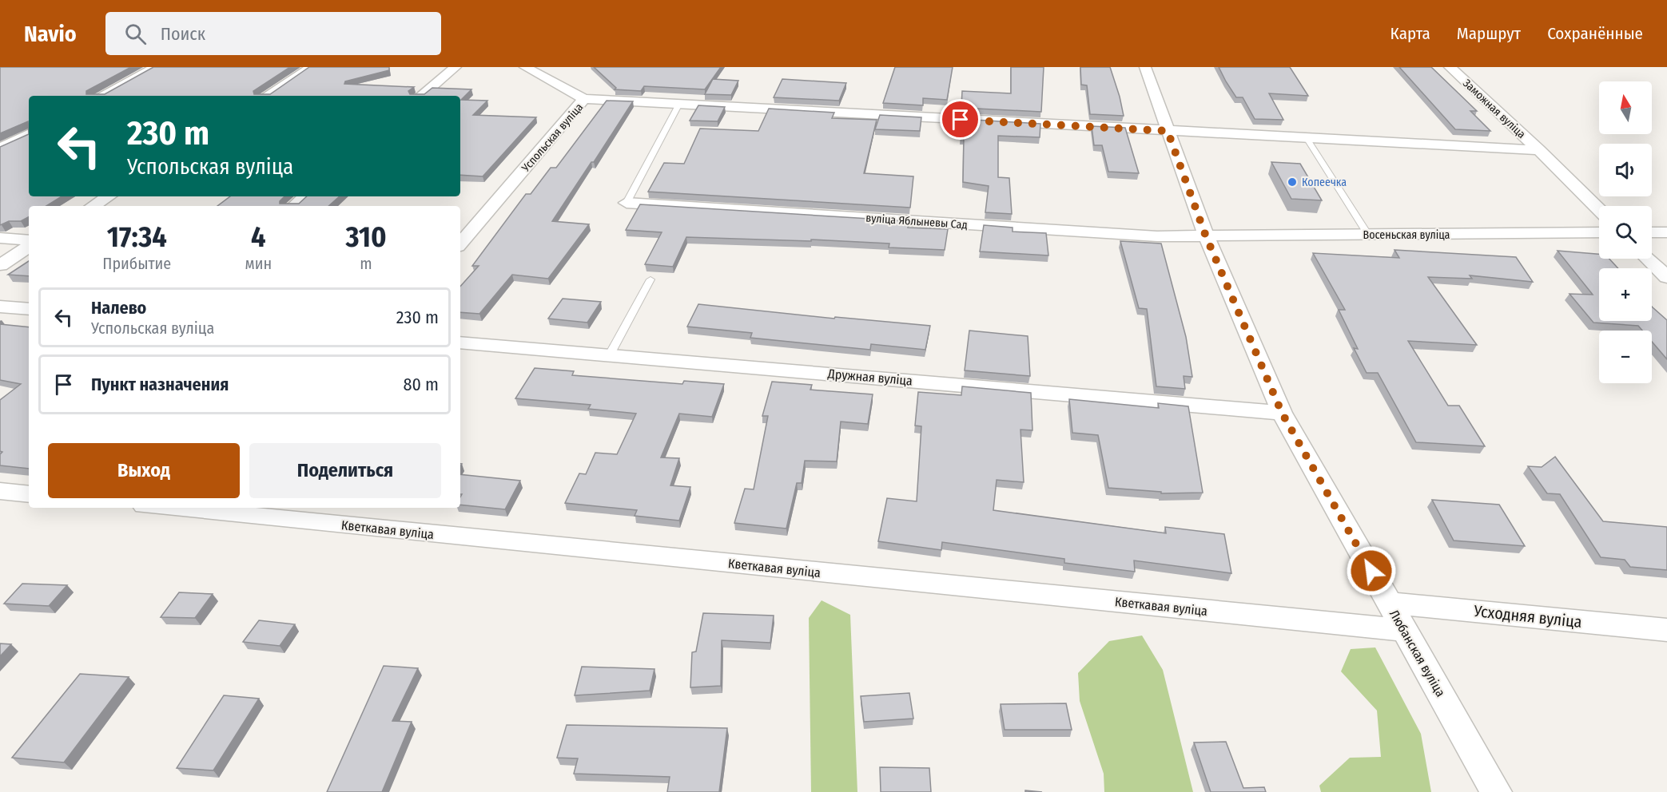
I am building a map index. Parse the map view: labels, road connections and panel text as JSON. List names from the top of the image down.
{
  "streets": {
    "street": [
      "Заможная вуліца",
      "Успольская вуліца",
      "вуліца Яблыневы Сад",
      "Восеньская вуліца",
      "Дружная вуліца",
      "Кветкавая вуліца",
      "Усходняя вуліца",
      "Любанская вуліца"
    ]
  },
  "crossings": [
    ["Заможная вуліца", "Успольская вуліца"],
    ["Успольская вуліца", "Любанская вуліца"],
    ["вуліца Яблыневы Сад", "Восеньская вуліца"],
    ["вуліца Яблыневы Сад", "Любанская вуліца"],
    ["Восеньская вуліца", "Любанская вуліца"],
    ["Дружная вуліца", "Любанская вуліца"],
    ["Кветкавая вуліца", "Любанская вуліца"],
    ["Усходняя вуліца", "Любанская вуліца"]
  ],
  "places": ["Копеечка"],
  "north": "top",
  "page": {
    "header": "Navio",
    "search": "Поиск",
    "nav": ["Карта", "Маршрут", "Сохранённые"],
    "map_buttons": ["+", "−"],
    "turn": ["230 m", "Успольская вуліца"],
    "eta": [
      "17:34",
      "Прибытие",
      "4",
      "мин",
      "310",
      "m"
    ],
    "list": [
      {
        "name": "Налево",
        "note": "Успольская вуліца",
        "value": "230 m"
      },
      {
        "name": "Пункт назначения",
        "value": "80 m"
      }
    ],
    "buttons": ["Выход", "Поделиться"]
  }
}
